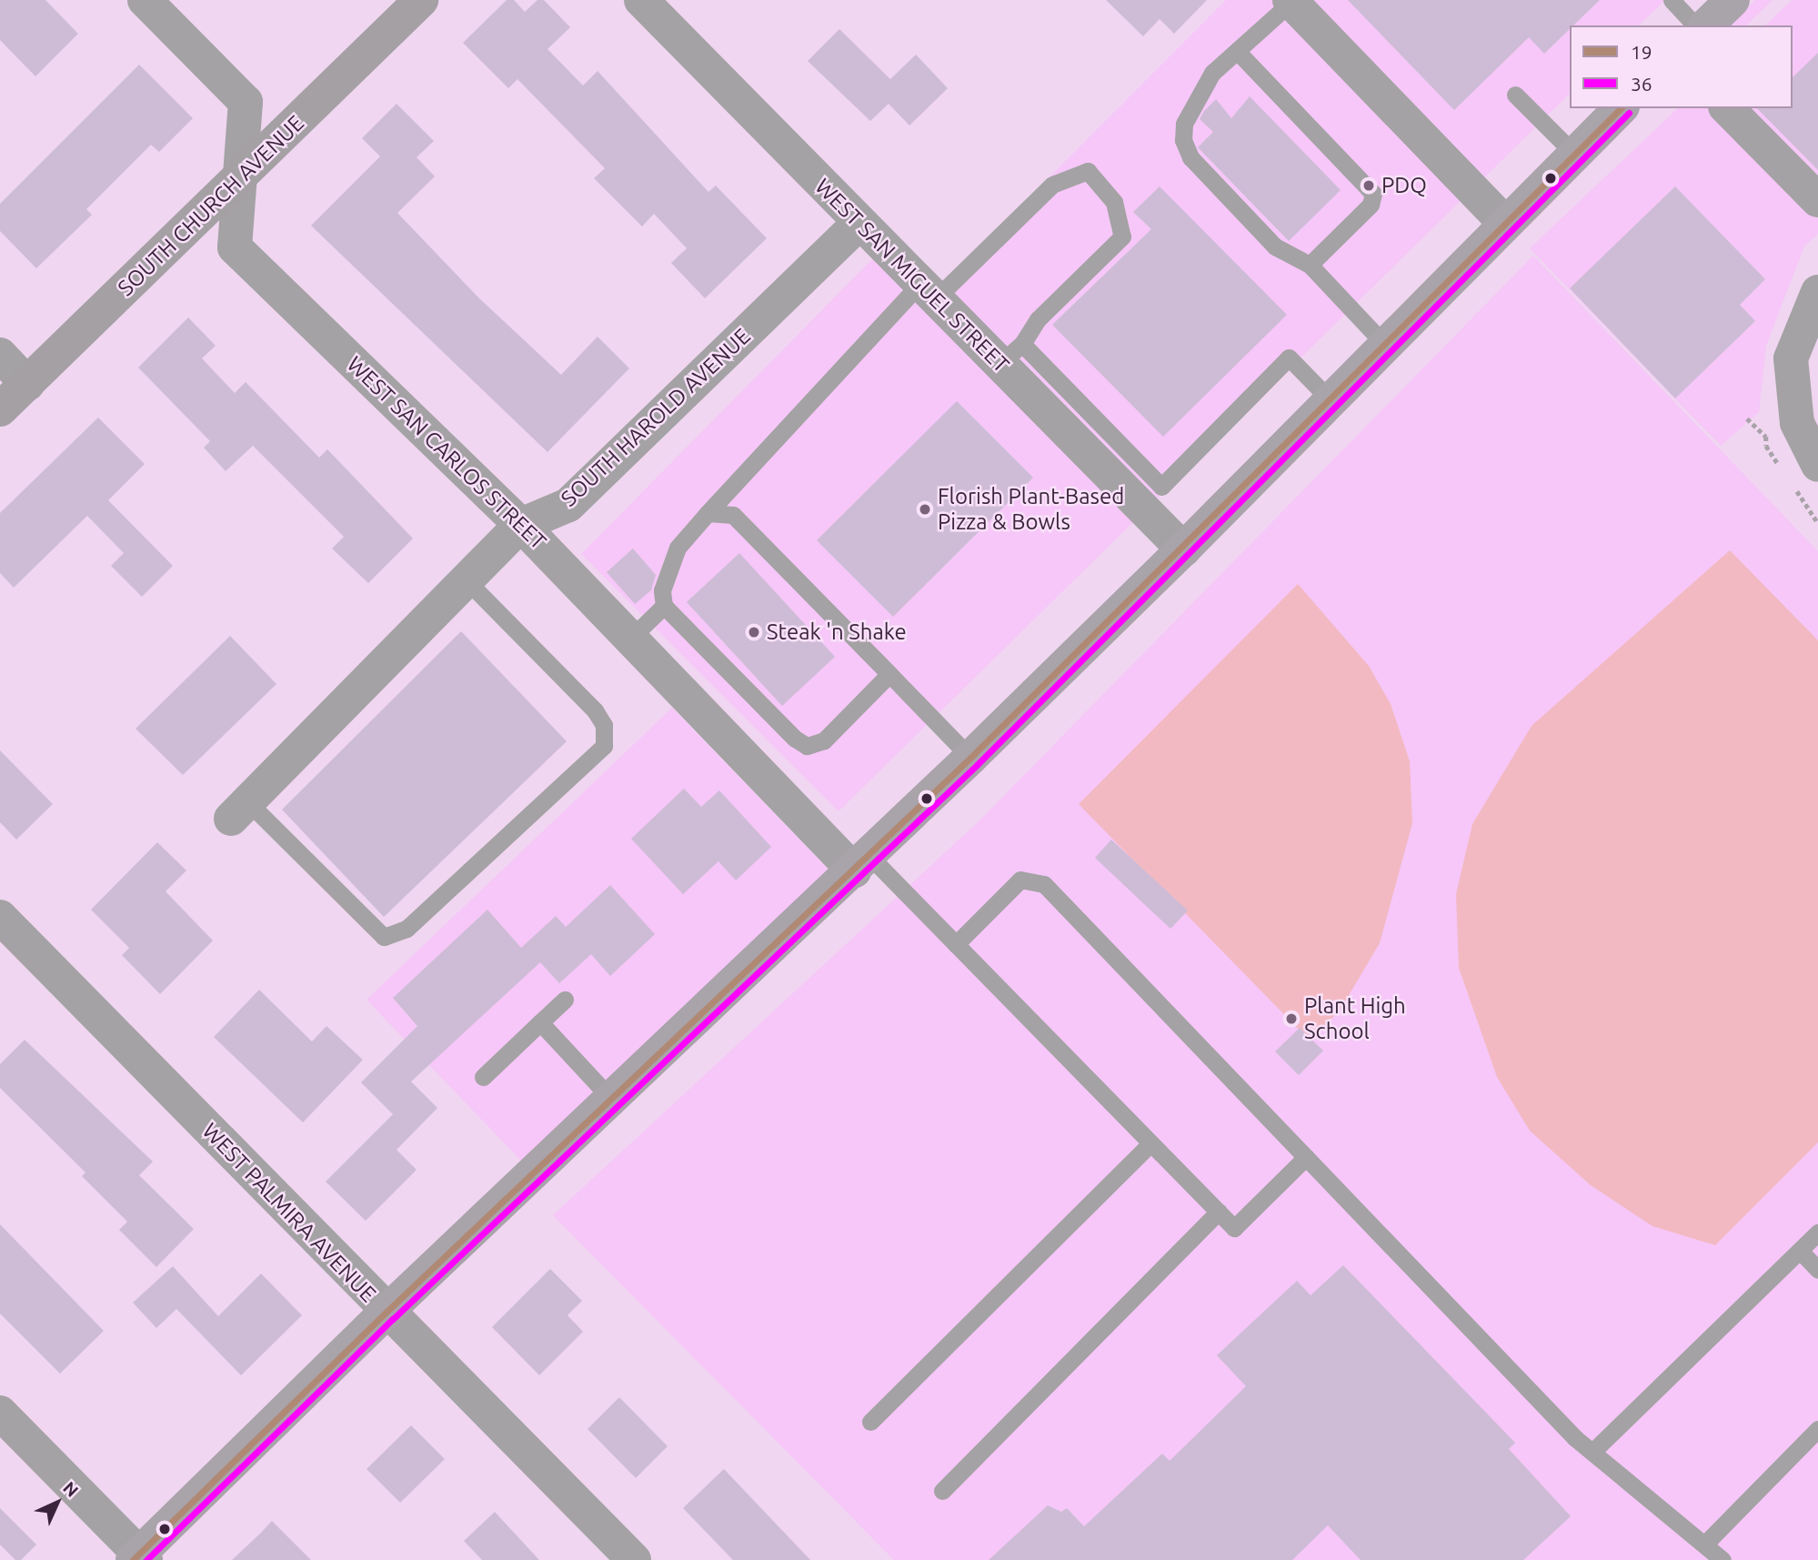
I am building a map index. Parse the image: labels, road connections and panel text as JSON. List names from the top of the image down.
{
  "streets": {
    "street": [
      "SOUTH CHURCH AVENUE",
      "WEST SAN MIGUEL STREET",
      "SOUTH HAROLD AVENUE",
      "WEST SAN CARLOS STREET",
      "WEST PALMIRA AVENUE"
    ]
  },
  "crossings": [
    ["SOUTH CHURCH AVENUE", "WEST SAN CARLOS STREET"],
    ["WEST SAN MIGUEL STREET", "SOUTH HAROLD AVENUE"],
    ["SOUTH HAROLD AVENUE", "WEST SAN CARLOS STREET"]
  ],
  "places": [
    "PDQ",
    "Florish Plant-Based Pizza & Bowls",
    "Steak 'n Shake",
    "Plant High School"
  ],
  "lines": ["transit line 19", "transit line 36"],
  "legend": ["19", "36"],
  "north": "top right"
}
